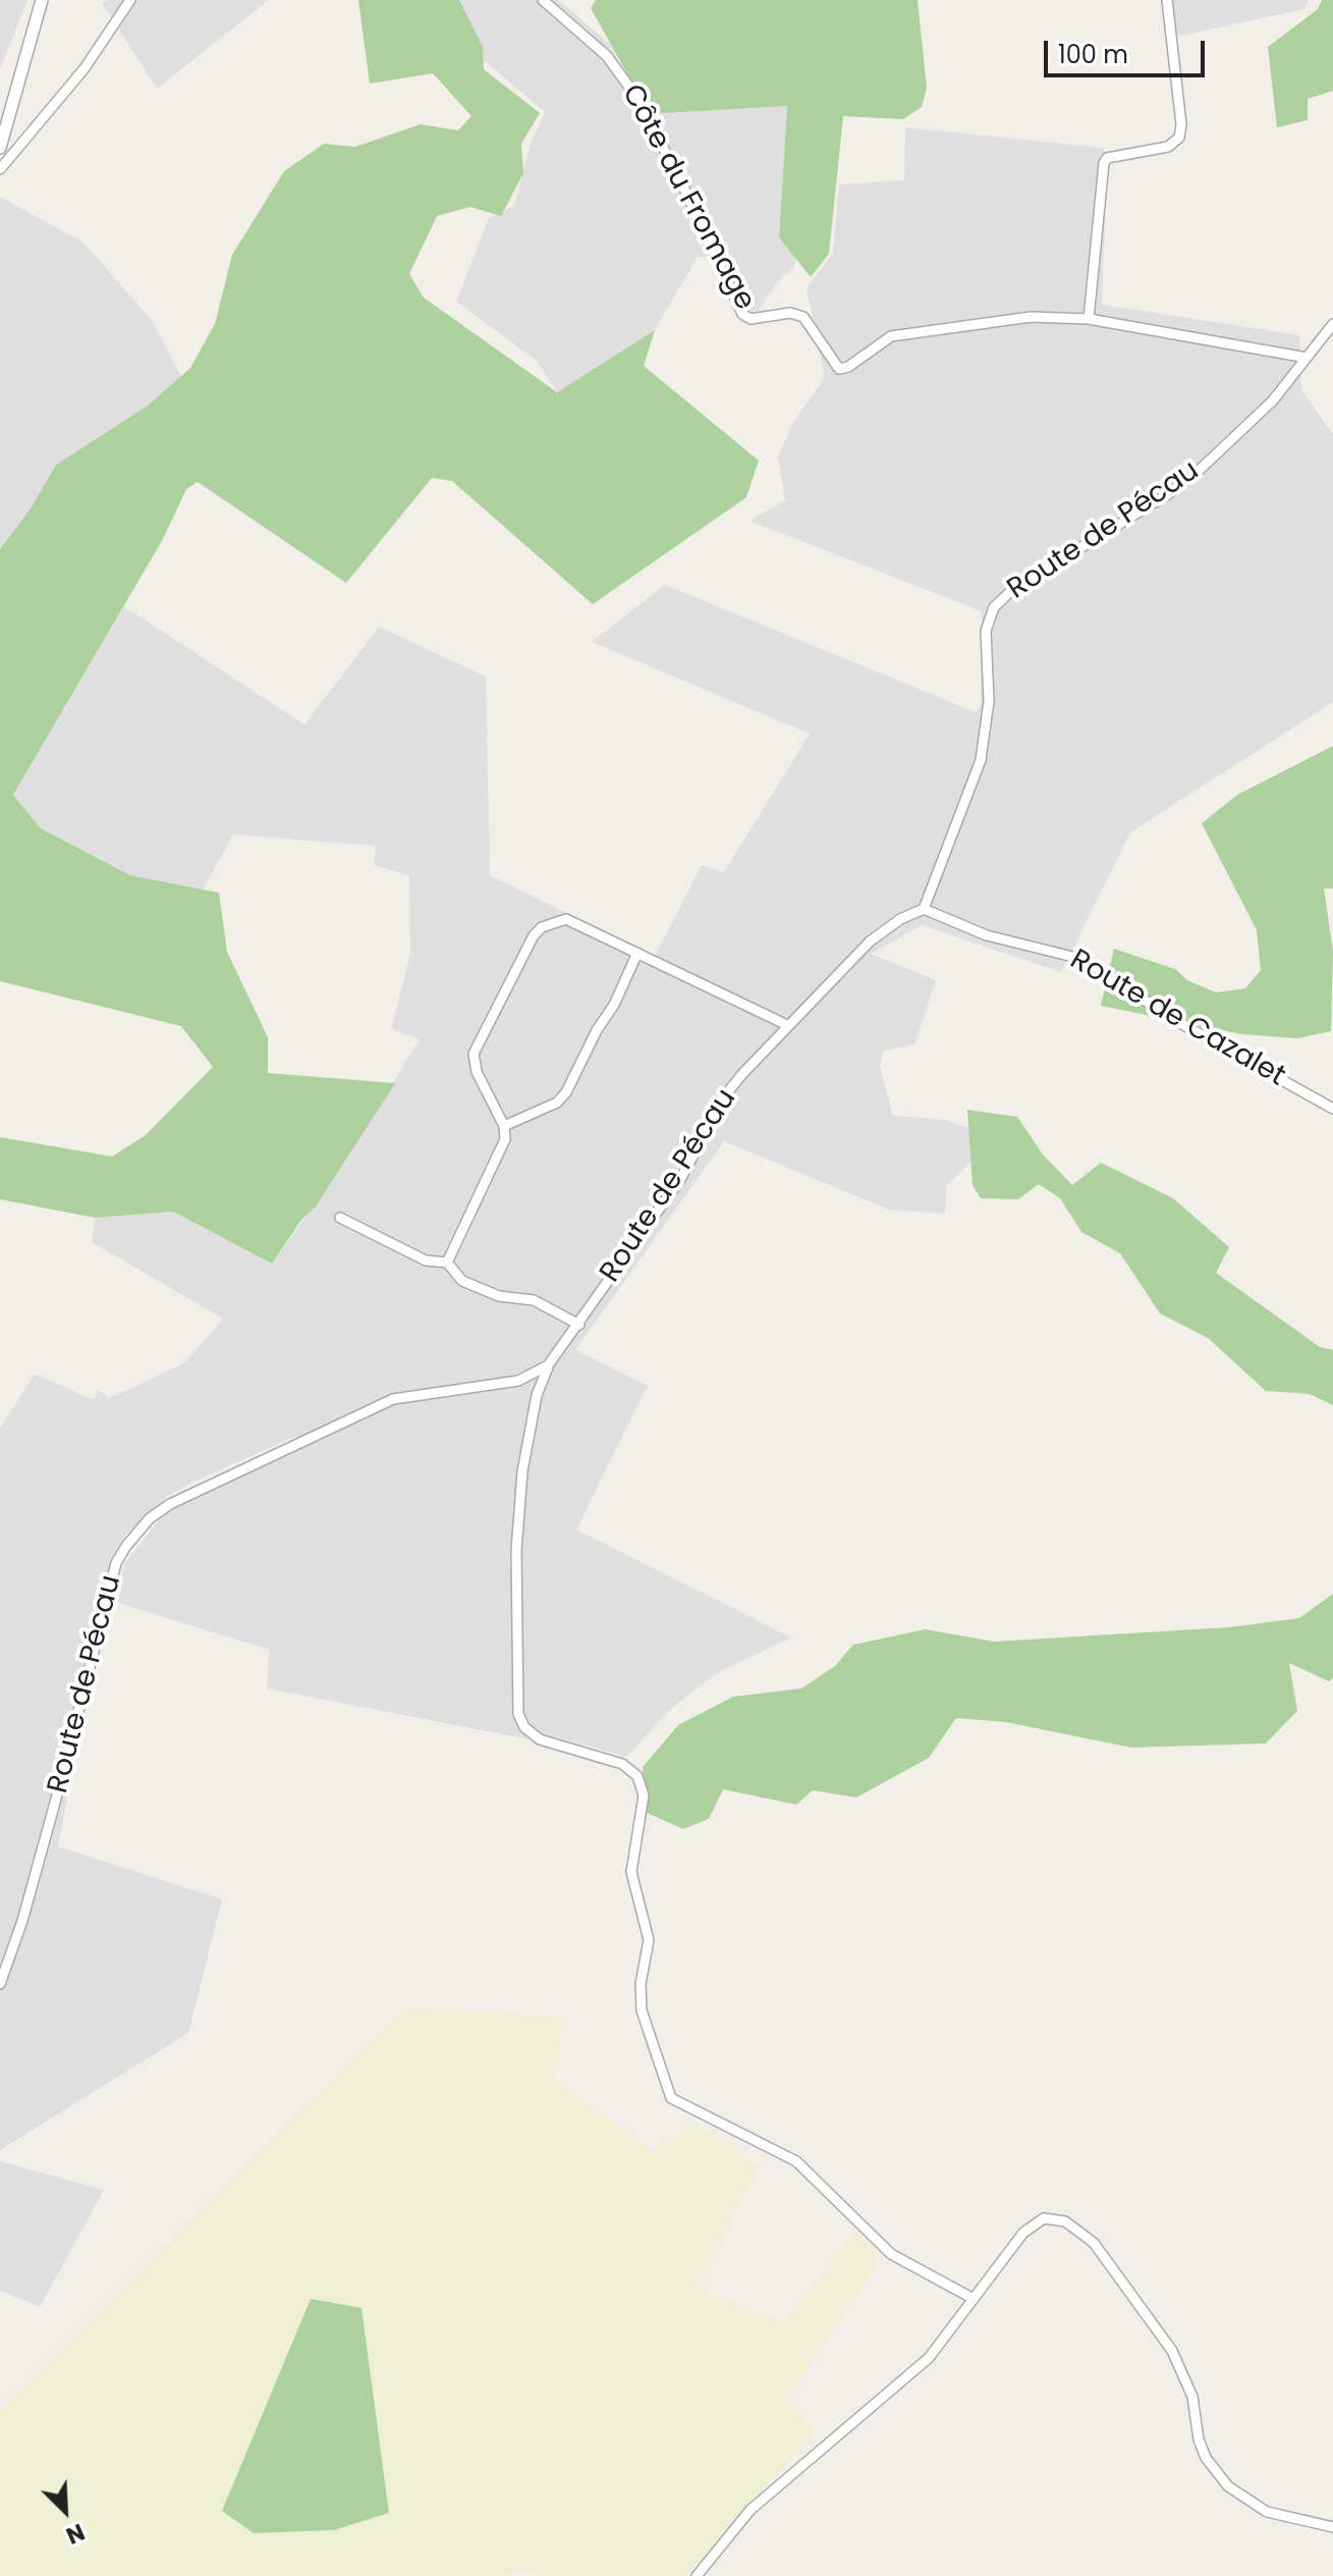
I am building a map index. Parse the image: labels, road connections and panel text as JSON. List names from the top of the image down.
{
  "streets": {
    "street": ["Côte du Fromage", "Route de Pécau", "Route de Cazalet"]
  },
  "crossings": [
    ["Côte du Fromage", "Route de Pécau"],
    ["Route de Pécau", "Route de Cazalet"]
  ],
  "scale_bar": "100 m",
  "north": "bottom right"
}
